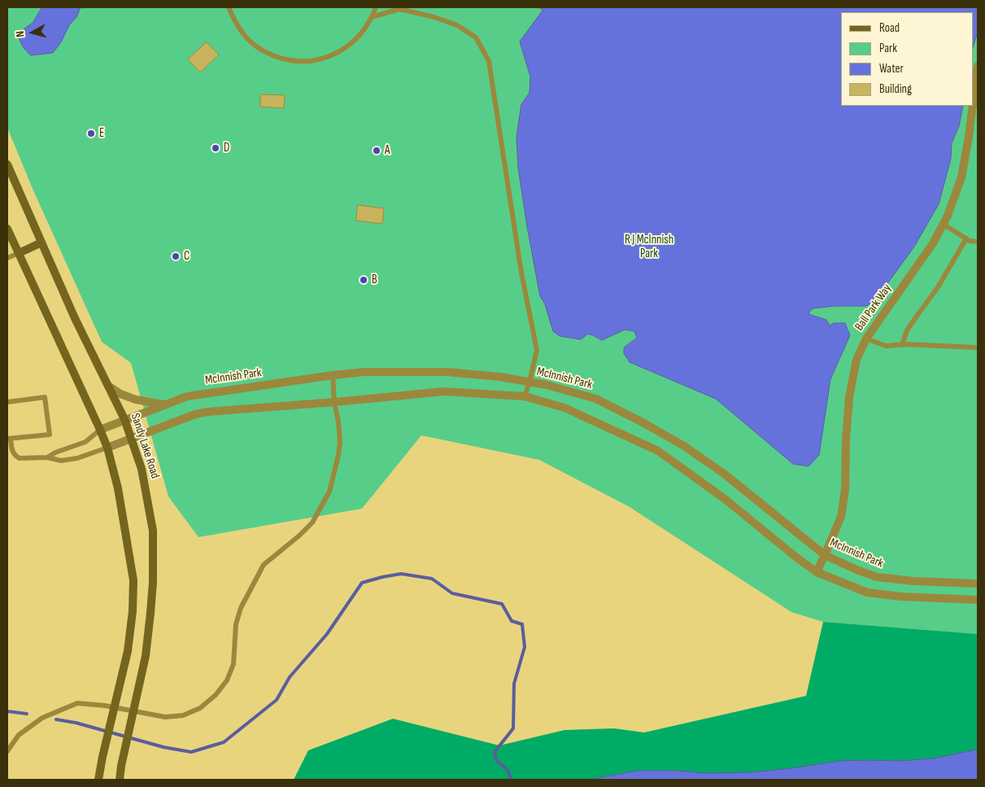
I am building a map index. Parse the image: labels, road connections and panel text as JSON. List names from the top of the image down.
{
  "streets": {
    "main road": ["Sandy Lake Road"],
    "street": ["Ball Park Way", "McInnish Park"]
  },
  "crossings": [
    ["Ball Park Way", "McInnish Park"],
    ["McInnish Park", "Sandy Lake Road"]
  ],
  "parks": ["R J McInnish Park"],
  "places": [
    "E",
    "D",
    "A",
    "C",
    "B"
  ],
  "legend": [
    "Road",
    "Park",
    "Water",
    "Building"
  ],
  "north": "left"
}
